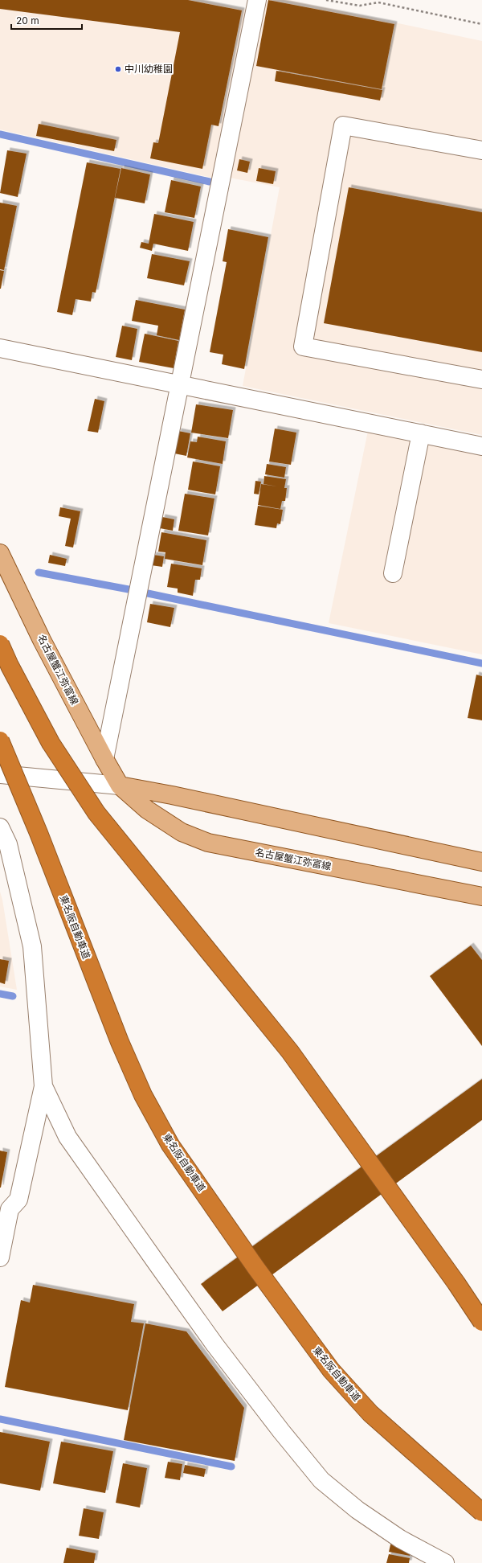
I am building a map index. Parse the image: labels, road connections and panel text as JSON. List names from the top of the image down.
{
  "streets": {
    "highway": ["東名阪自動車道"],
    "main road": ["名古屋蟹江弥富線"]
  },
  "places": ["中川幼稚園"],
  "scale_bar": "20 m"
}
